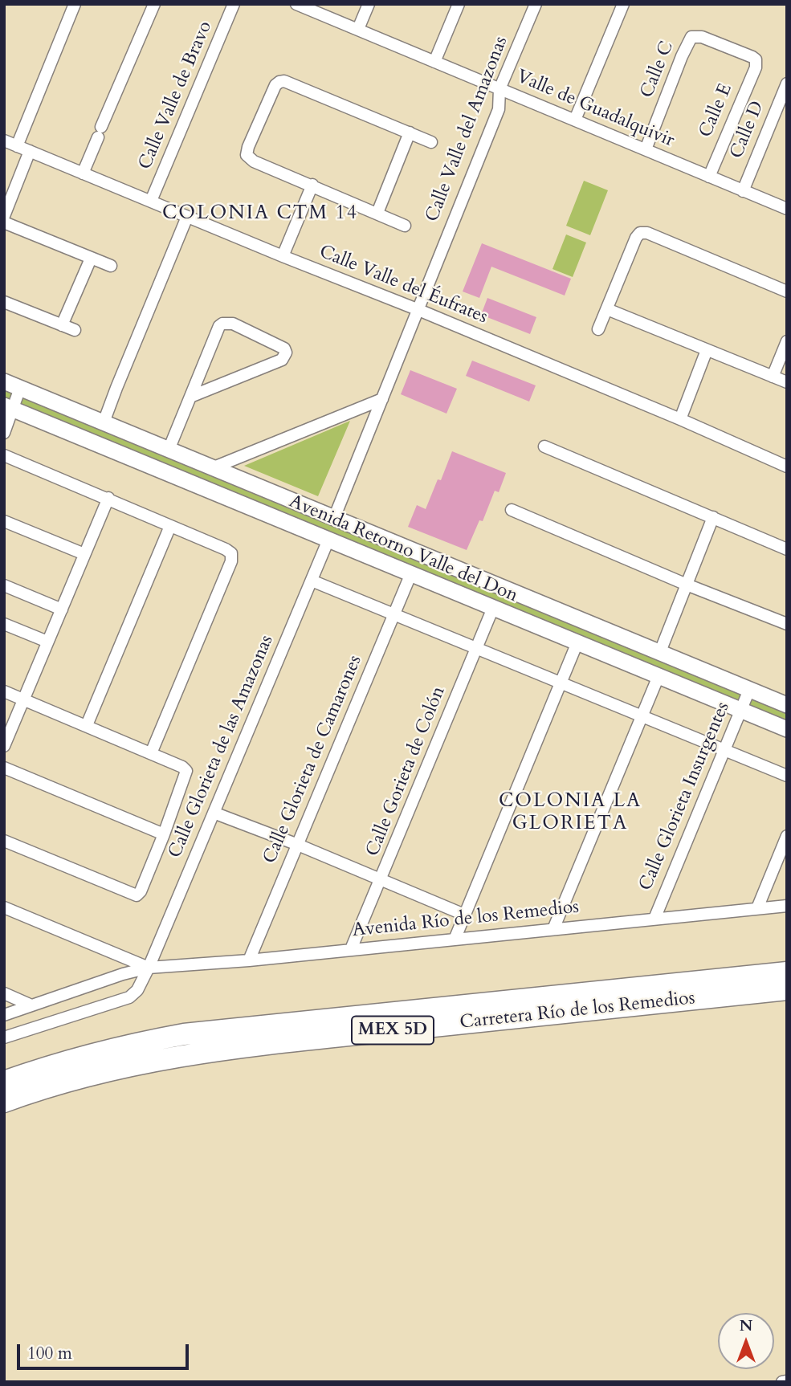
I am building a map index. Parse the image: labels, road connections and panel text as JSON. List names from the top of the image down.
{
  "streets": {
    "highway": ["Carretera Río de los Remedios", "MEX 5D"],
    "street": [
      "Calle C",
      "Calle Valle de Bravo",
      "Valle de Guadalquivir",
      "Calle E",
      "Calle Valle del Amazonas",
      "Calle D",
      "Calle Valle del Éufrates",
      "Avenida Retorno Valle del Don",
      "Calle Glorieta de las Amazonas",
      "Calle Glorieta de Camarones",
      "Calle Gorieta de Colón",
      "Calle Glorieta Insurgentes",
      "Avenida Río de los Remedios"
    ]
  },
  "crossings": [
    ["Calle C", "Valle de Guadalquivir"],
    ["Calle C", "Calle E"],
    ["Calle Valle de Bravo", "Calle Valle del Éufrates"],
    ["Valle de Guadalquivir", "Calle E"],
    ["Valle de Guadalquivir", "Calle Valle del Amazonas"],
    ["Valle de Guadalquivir", "Calle D"],
    ["Calle Valle del Amazonas", "Calle Valle del Éufrates"],
    ["Calle Valle del Amazonas", "Avenida Retorno Valle del Don"],
    ["Avenida Retorno Valle del Don", "Calle Glorieta de las Amazonas"],
    ["Avenida Retorno Valle del Don", "Calle Glorieta de Camarones"],
    ["Avenida Retorno Valle del Don", "Calle Gorieta de Colón"],
    ["Avenida Retorno Valle del Don", "Calle Glorieta Insurgentes"],
    ["Calle Glorieta de las Amazonas", "Avenida Río de los Remedios"],
    ["Calle Glorieta de Camarones", "Avenida Río de los Remedios"],
    ["Calle Gorieta de Colón", "Avenida Río de los Remedios"],
    ["Calle Glorieta Insurgentes", "Avenida Río de los Remedios"]
  ],
  "districts": ["COLONIA CTM 14", "COLONIA LA GLORIETA"],
  "scale_bar": "100 m",
  "north": "top"
}
